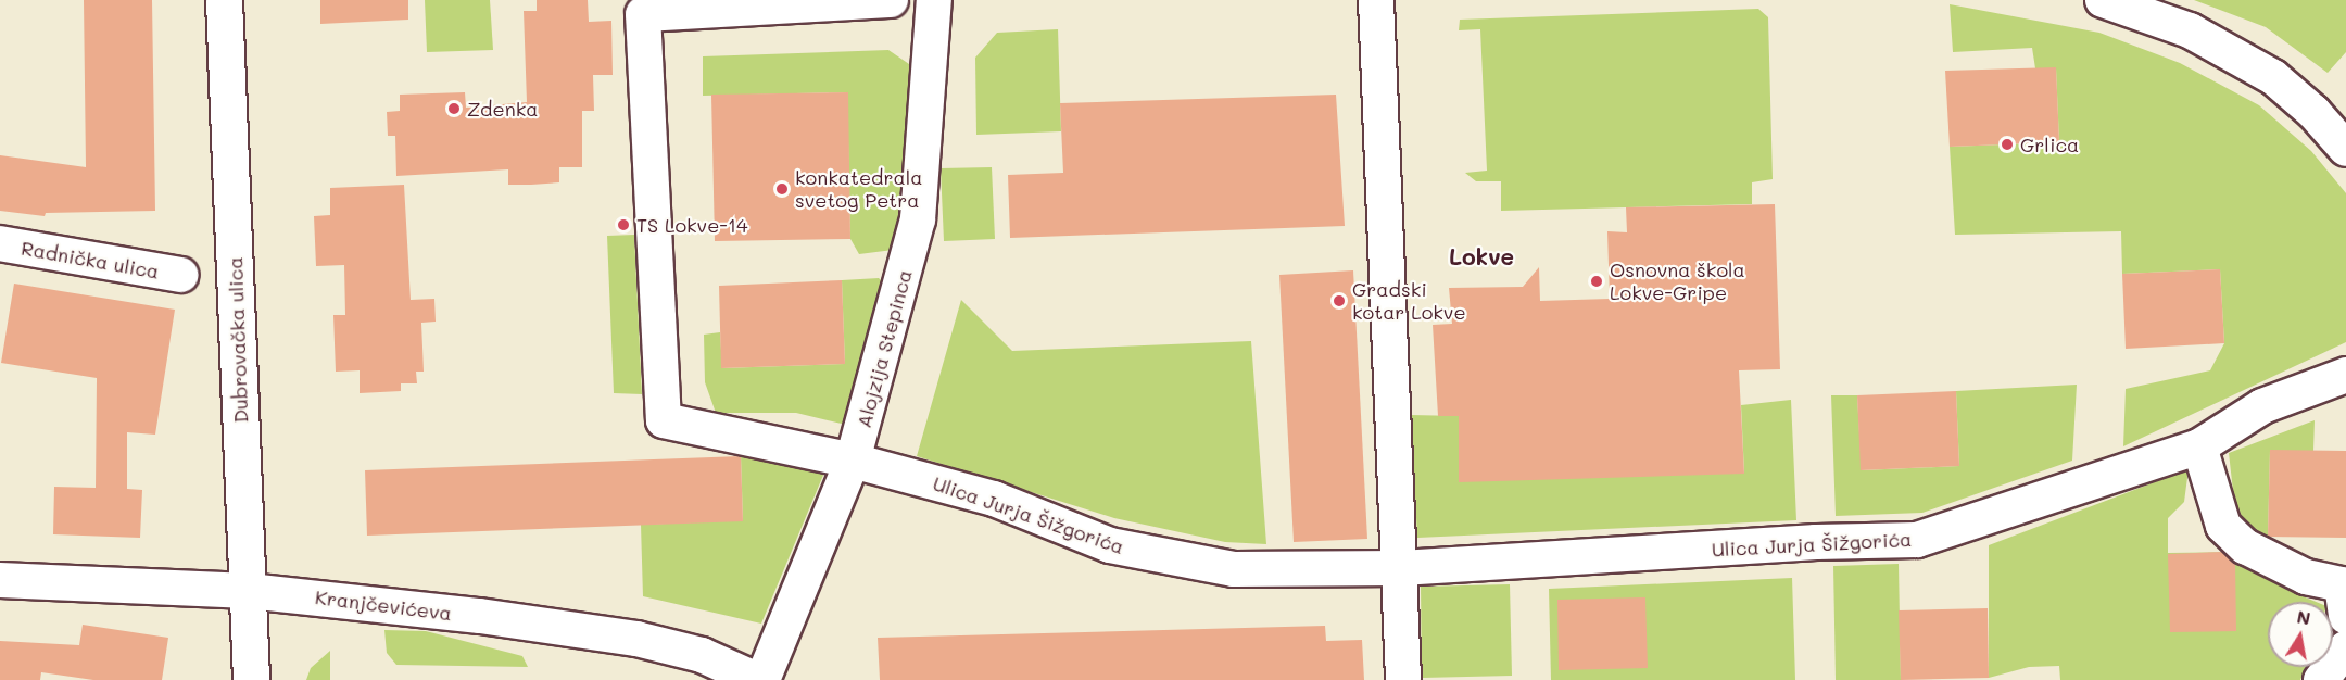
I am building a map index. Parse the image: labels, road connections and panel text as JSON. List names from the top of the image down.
{
  "streets": {
    "main road": ["Dubrovačka ulica"],
    "street": [
      "Radnička ulica",
      "Alojzija Stepinca",
      "Ulica Jurja Šižgorića",
      "Kranjčevićeva"
    ]
  },
  "crossings": [
    ["Dubrovačka ulica", "Kranjčevićeva"],
    ["Alojzija Stepinca", "Ulica Jurja Šižgorića"]
  ],
  "districts": ["Lokve"],
  "places": [
    "Zdenka",
    "Grlica",
    "konkatedrala svetog Petra",
    "TS Lokve-14",
    "Osnovna škola Lokve-Gripe",
    "Gradski kotar Lokve"
  ],
  "north": "top"
}
